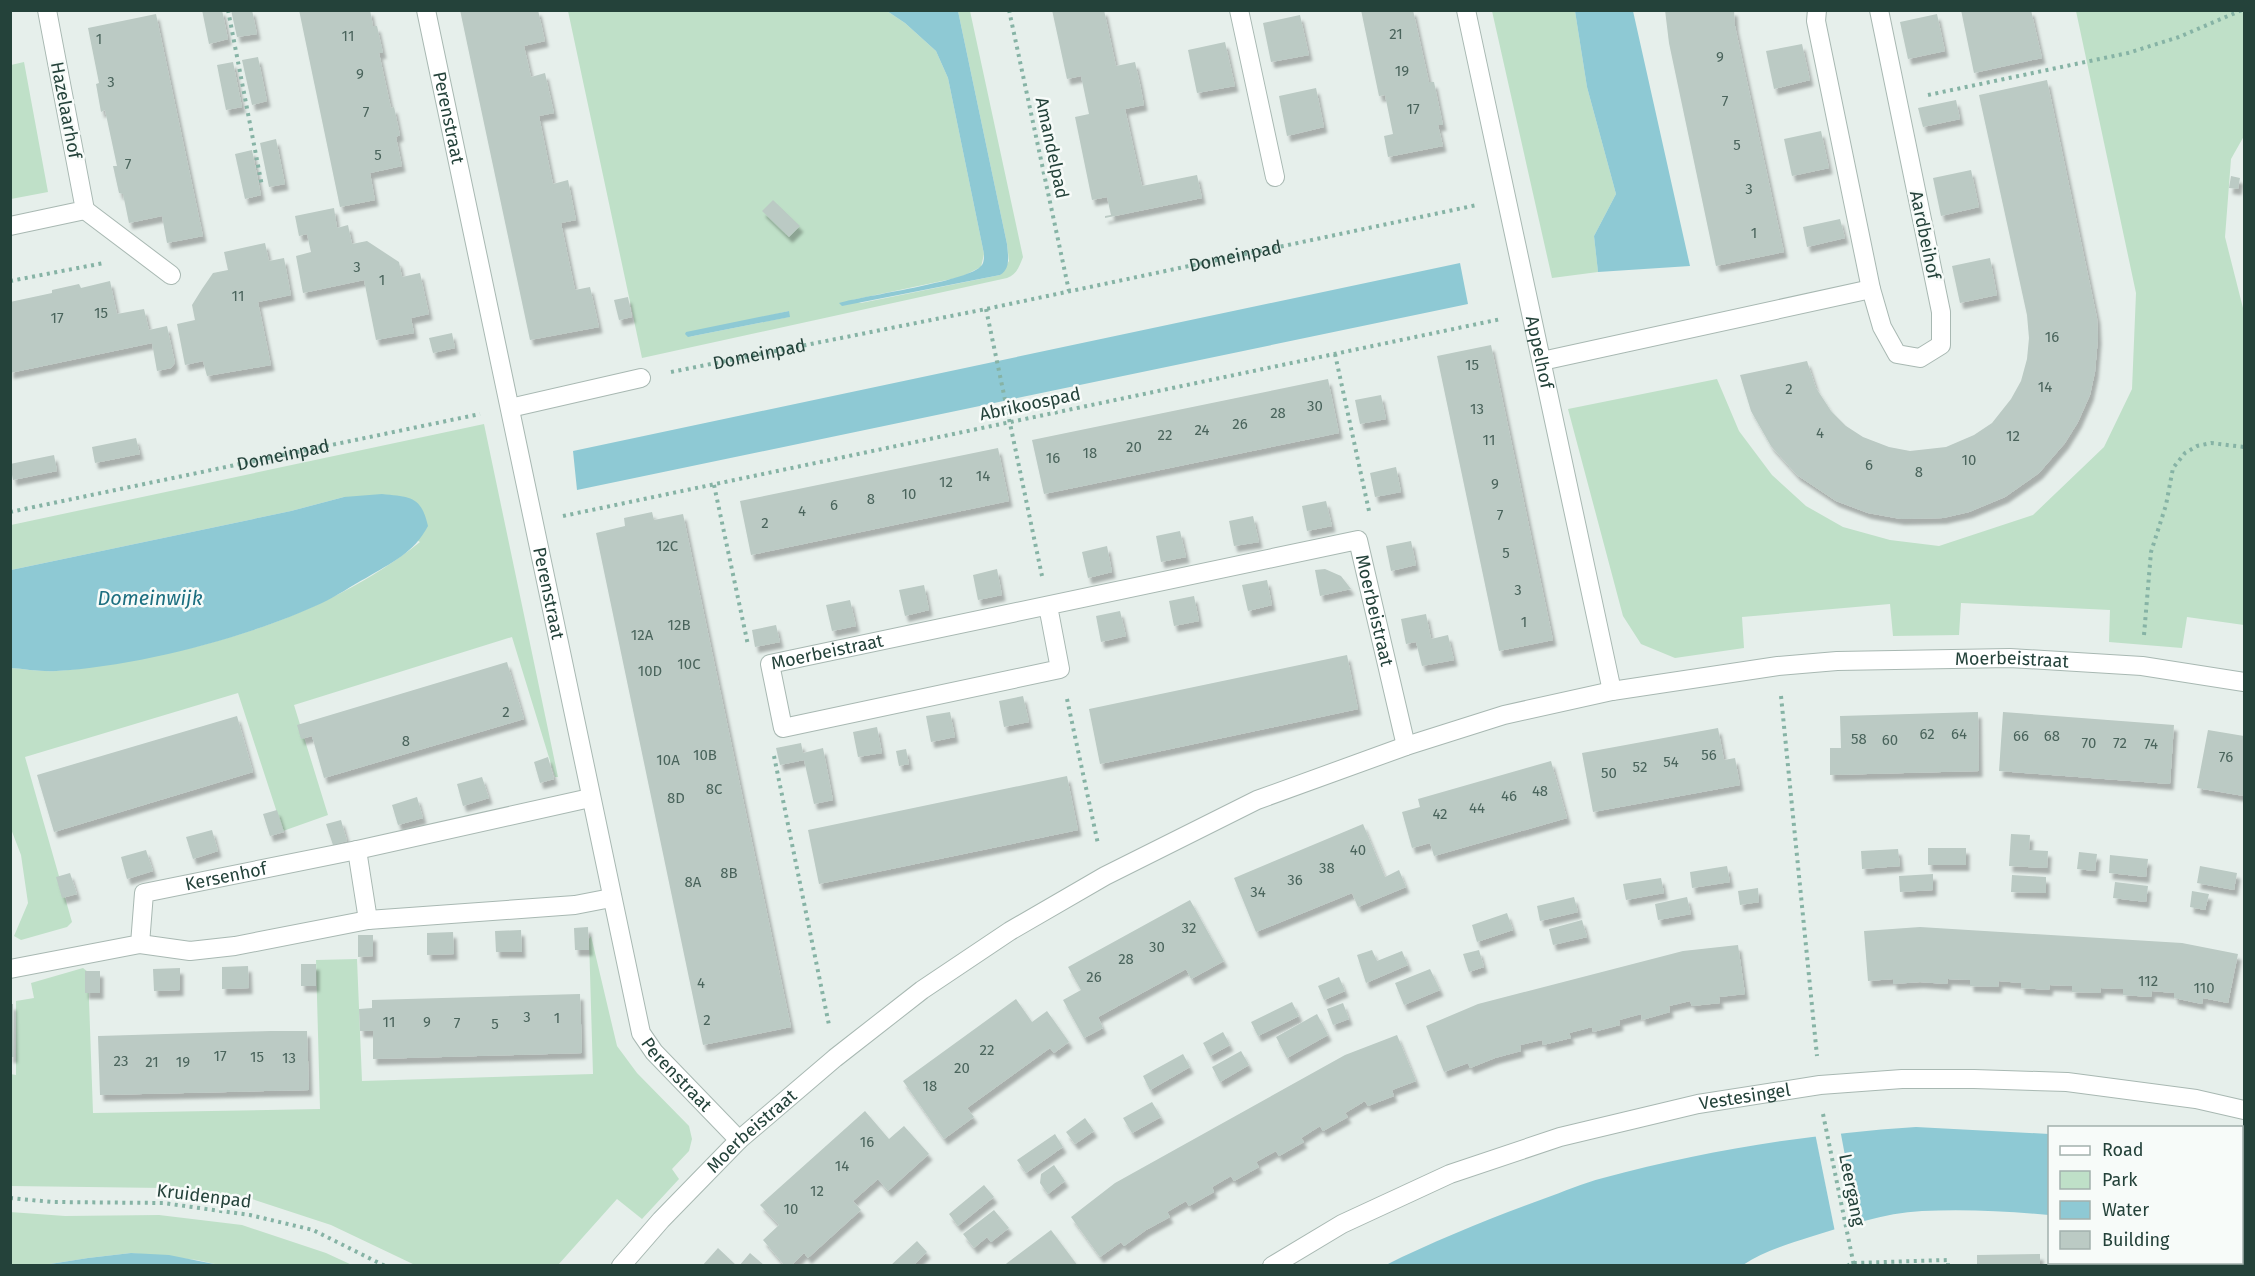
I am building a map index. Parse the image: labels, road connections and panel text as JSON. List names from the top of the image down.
{
  "streets": {
    "street": [
      "Hazelaarhof",
      "Perenstraat",
      "Aardbeihof",
      "Appelhof",
      "Moerbeistraat",
      "Kersenhof",
      "Vestesingel"
    ],
    "path": [
      "Amandelpad",
      "Domeinpad",
      "Abrikoospad",
      "Leergang",
      "Kruidenpad"
    ]
  },
  "crossings": [
    ["Perenstraat", "Domeinpad"],
    ["Perenstraat", "Abrikoospad"],
    ["Perenstraat", "Moerbeistraat"],
    ["Perenstraat", "Kersenhof"],
    ["Amandelpad", "Domeinpad"],
    ["Domeinpad", "Appelhof"],
    ["Appelhof", "Abrikoospad"],
    ["Appelhof", "Moerbeistraat"]
  ],
  "water": ["Domeinwijk"],
  "house_numbers": [
    "21",
    "11",
    "1",
    "9",
    "19",
    "9",
    "3",
    "7",
    "17",
    "7",
    "5",
    "5",
    "7",
    "3",
    "1",
    "3",
    "1",
    "11",
    "15",
    "17",
    "16",
    "15",
    "14",
    "2",
    "30",
    "13",
    "28",
    "26",
    "24",
    "4",
    "22",
    "12",
    "11",
    "20",
    "18",
    "16",
    "10",
    "6",
    "8",
    "14",
    "12",
    "9",
    "10",
    "8",
    "6",
    "4",
    "7",
    "2",
    "12C",
    "5",
    "3",
    "1",
    "12B",
    "12A",
    "10C",
    "10D",
    "2",
    "62",
    "64",
    "66",
    "68",
    "58",
    "60",
    "8",
    "70",
    "72",
    "74",
    "10B",
    "56",
    "76",
    "10A",
    "54",
    "52",
    "50",
    "8C",
    "48",
    "46",
    "8D",
    "44",
    "42",
    "40",
    "38",
    "8B",
    "36",
    "8A",
    "34",
    "32",
    "30",
    "28",
    "26",
    "112",
    "4",
    "110",
    "3",
    "1",
    "2",
    "11",
    "9",
    "7",
    "5",
    "22",
    "17",
    "15",
    "13",
    "23",
    "21",
    "19",
    "20",
    "18",
    "16",
    "14",
    "12",
    "10"
  ],
  "legend": [
    "Road",
    "Park",
    "Water",
    "Building"
  ]
}
